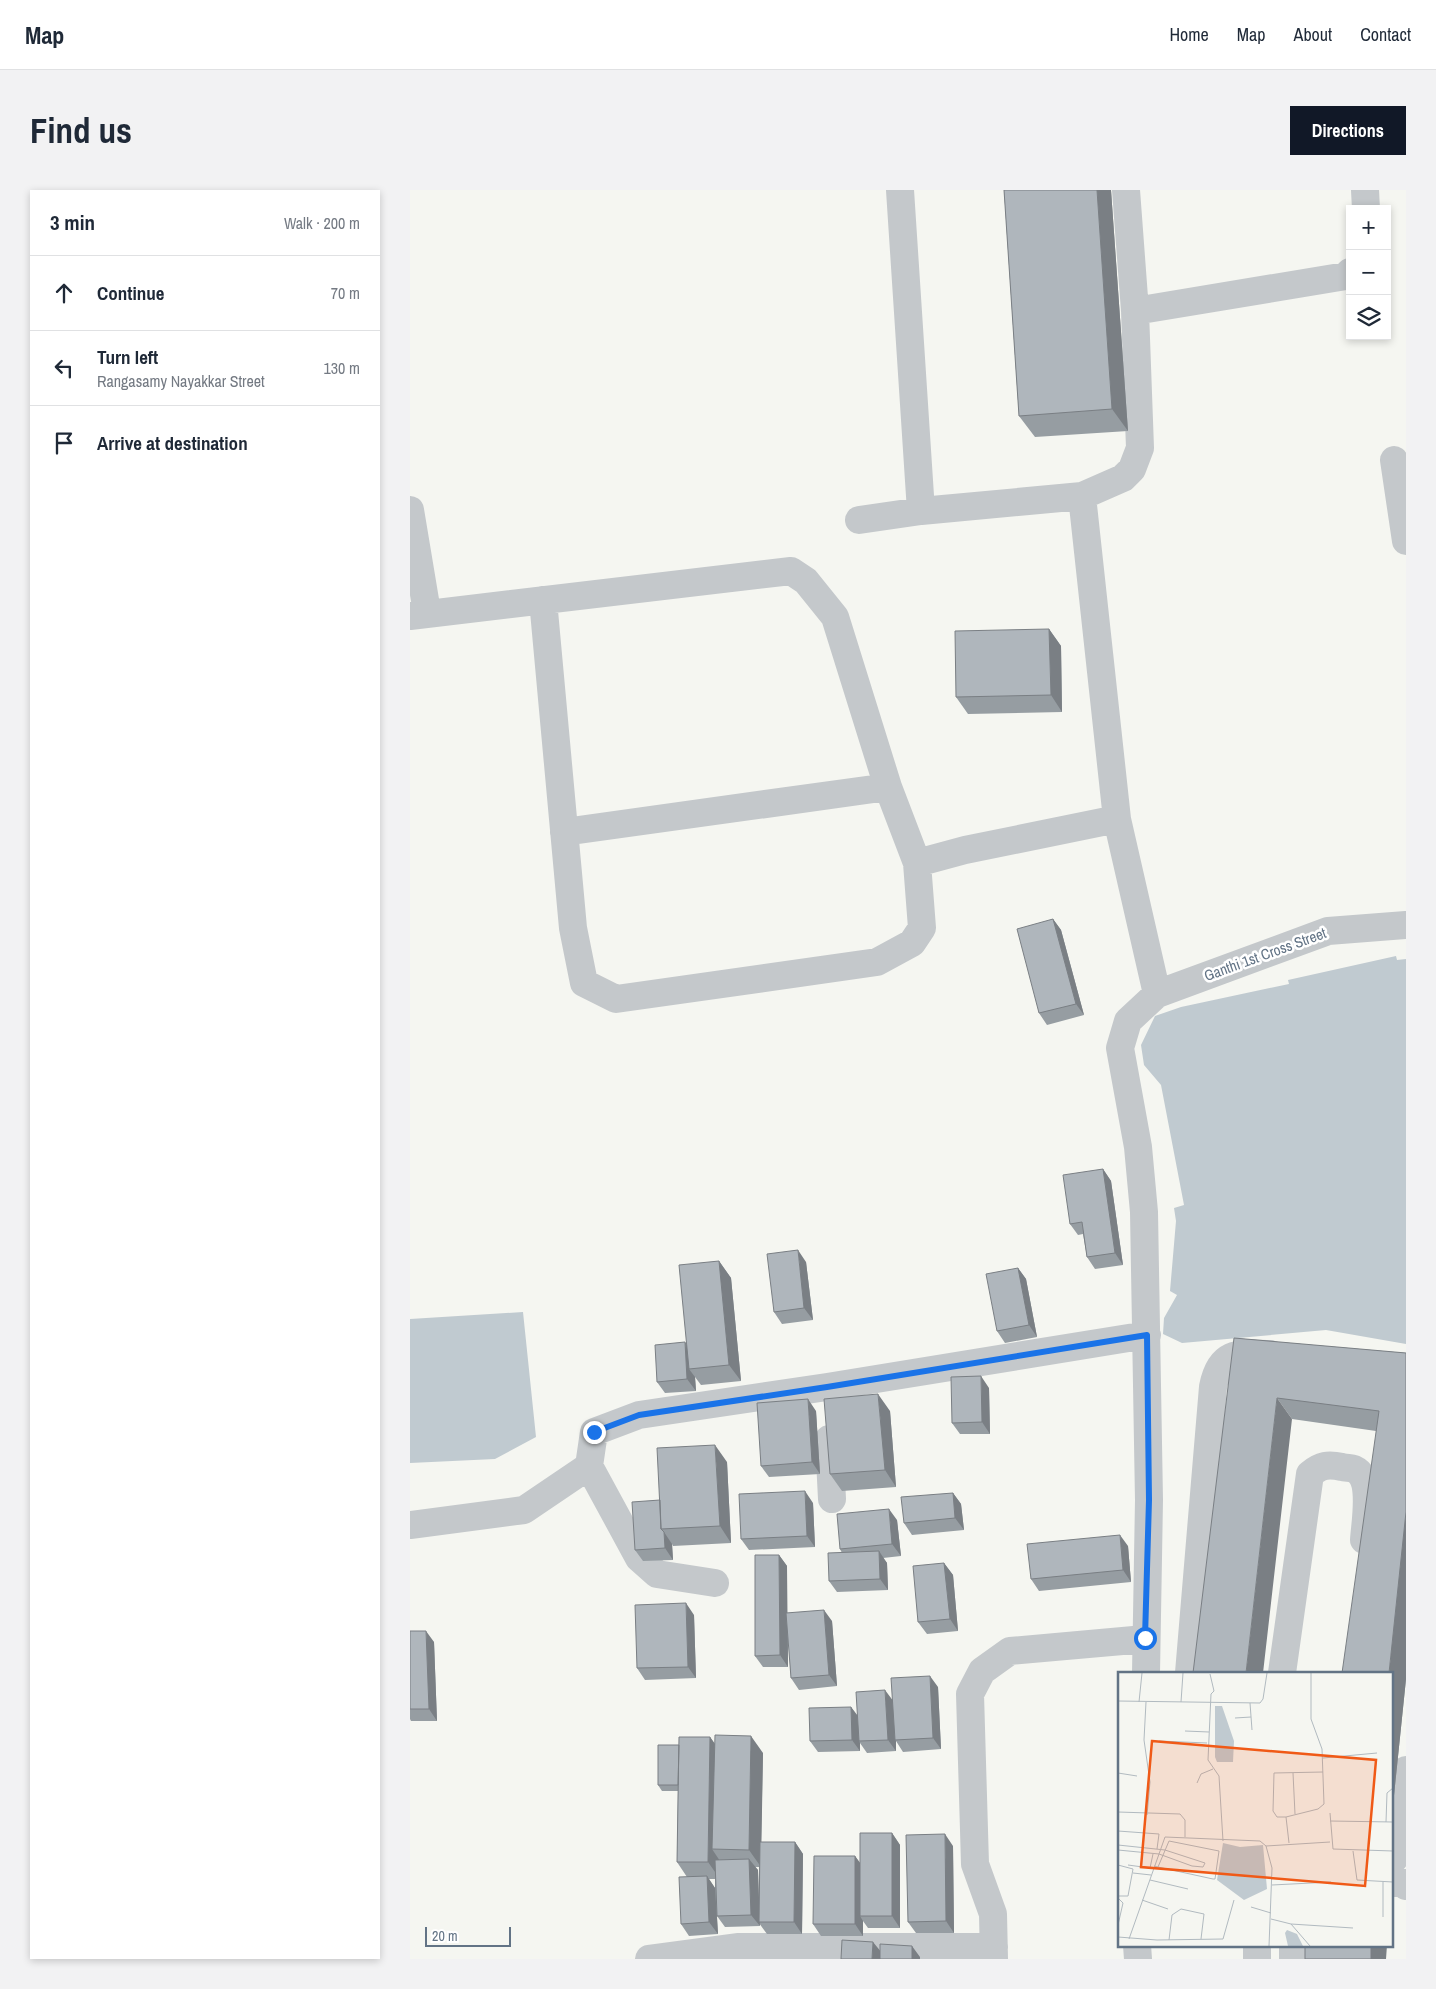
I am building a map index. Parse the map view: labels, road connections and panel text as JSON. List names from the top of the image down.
{
  "streets": {
    "street": ["Ganthi 1st Cross Street"]
  },
  "scale_bar": "20 m",
  "page": {
    "header": "Map",
    "nav": [
      "Home",
      "Map",
      "About",
      "Contact"
    ],
    "buttons": "Directions",
    "title": "Find us",
    "heading": ["3 min", "Walk · 200 m"],
    "map_buttons": ["+", "−"],
    "list": [
      ["Continue", "70 m"],
      ["Turn left", "Rangasamy Nayakkar Street", "130 m"],
      "Arrive at destination"
    ],
    "scale": "20 m"
  }
}
